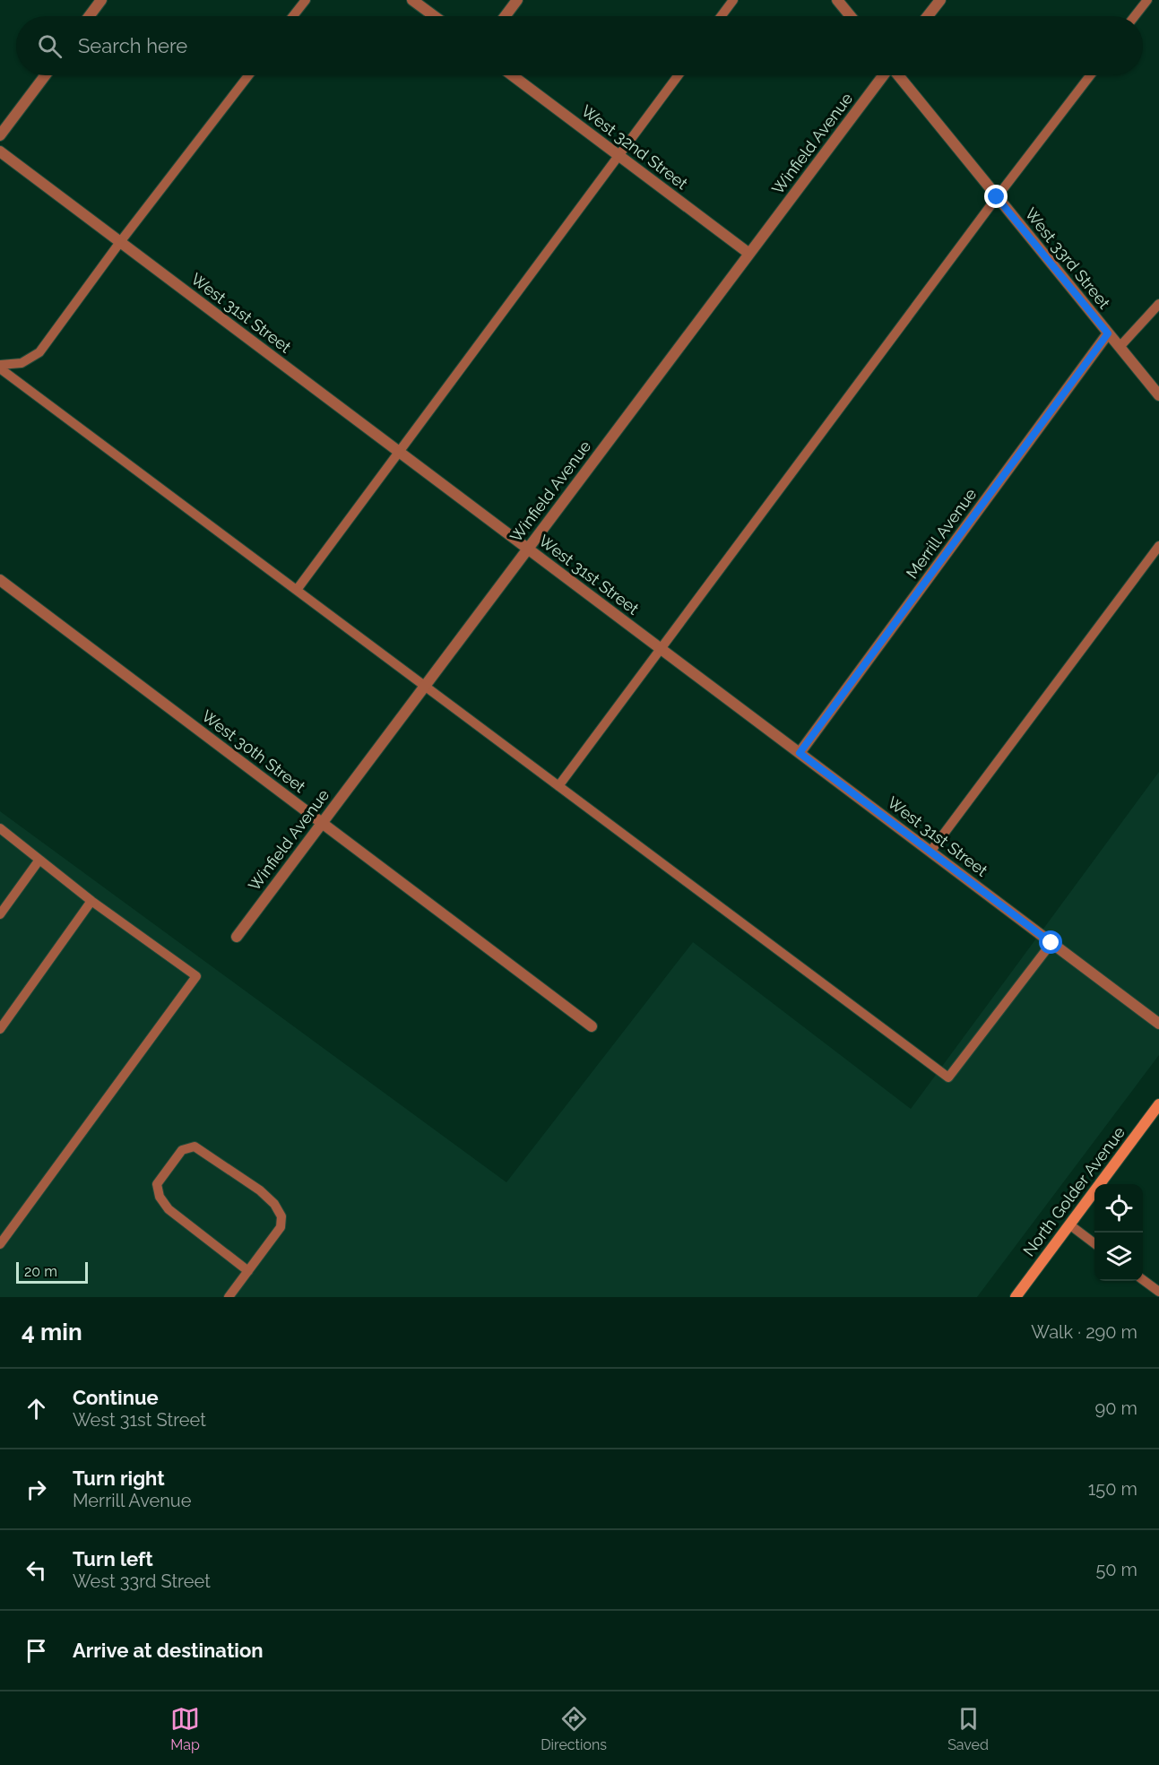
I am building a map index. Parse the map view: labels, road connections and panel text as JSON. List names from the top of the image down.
{
  "streets": {
    "main road": ["North Golder Avenue"],
    "street": [
      "Winfield Avenue",
      "West 32nd Street",
      "West 33rd Street",
      "West 31st Street",
      "Merrill Avenue",
      "West 30th Street"
    ]
  },
  "crossings": [
    ["Winfield Avenue", "West 32nd Street"],
    ["Winfield Avenue", "West 31st Street"],
    ["Winfield Avenue", "West 30th Street"],
    ["West 33rd Street", "Merrill Avenue"],
    ["West 31st Street", "Merrill Avenue"]
  ],
  "scale_bar": "20 m",
  "page": {
    "search": "Search here",
    "scale": "20 m",
    "heading": ["4 min", "Walk · 290 m"],
    "list": [
      ["Continue", "West 31st Street", "90 m"],
      ["Turn right", "Merrill Avenue", "150 m"],
      ["Turn left", "West 33rd Street", "50 m"],
      "Arrive at destination"
    ],
    "nav": ["Map", "Directions", "Saved"]
  }
}
